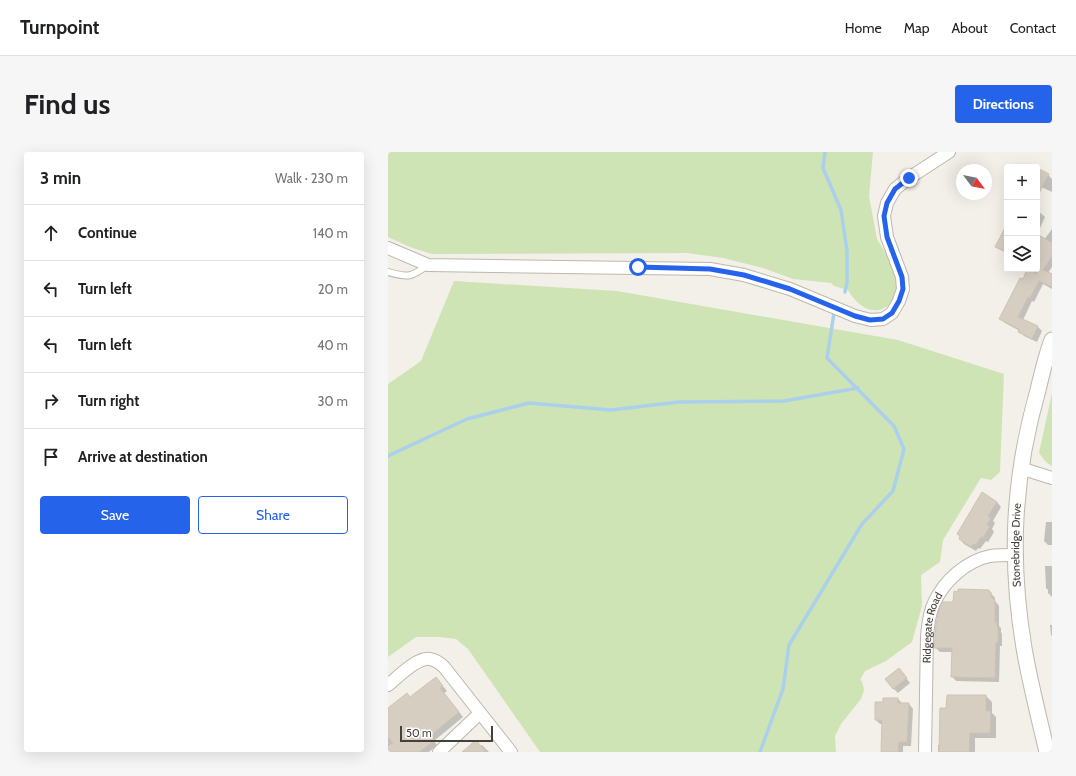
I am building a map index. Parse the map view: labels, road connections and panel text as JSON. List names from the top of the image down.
{
  "streets": {
    "street": ["Stonebridge Drive", "Ridgegate Road"]
  },
  "crossings": [
    ["Stonebridge Drive", "Ridgegate Road"]
  ],
  "scale_bar": "50 m",
  "north": "bottom right",
  "page": {
    "header": "Turnpoint",
    "nav": [
      "Home",
      "Map",
      "About",
      "Contact"
    ],
    "buttons": [
      "Directions",
      ["Save", "Share"]
    ],
    "title": "Find us",
    "heading": ["3 min", "Walk · 230 m"],
    "map_buttons": ["+", "−"],
    "list": [
      ["Continue", "140 m"],
      ["Turn left", "20 m"],
      ["Turn left", "40 m"],
      ["Turn right", "30 m"],
      "Arrive at destination"
    ],
    "scale": "50 m"
  }
}
